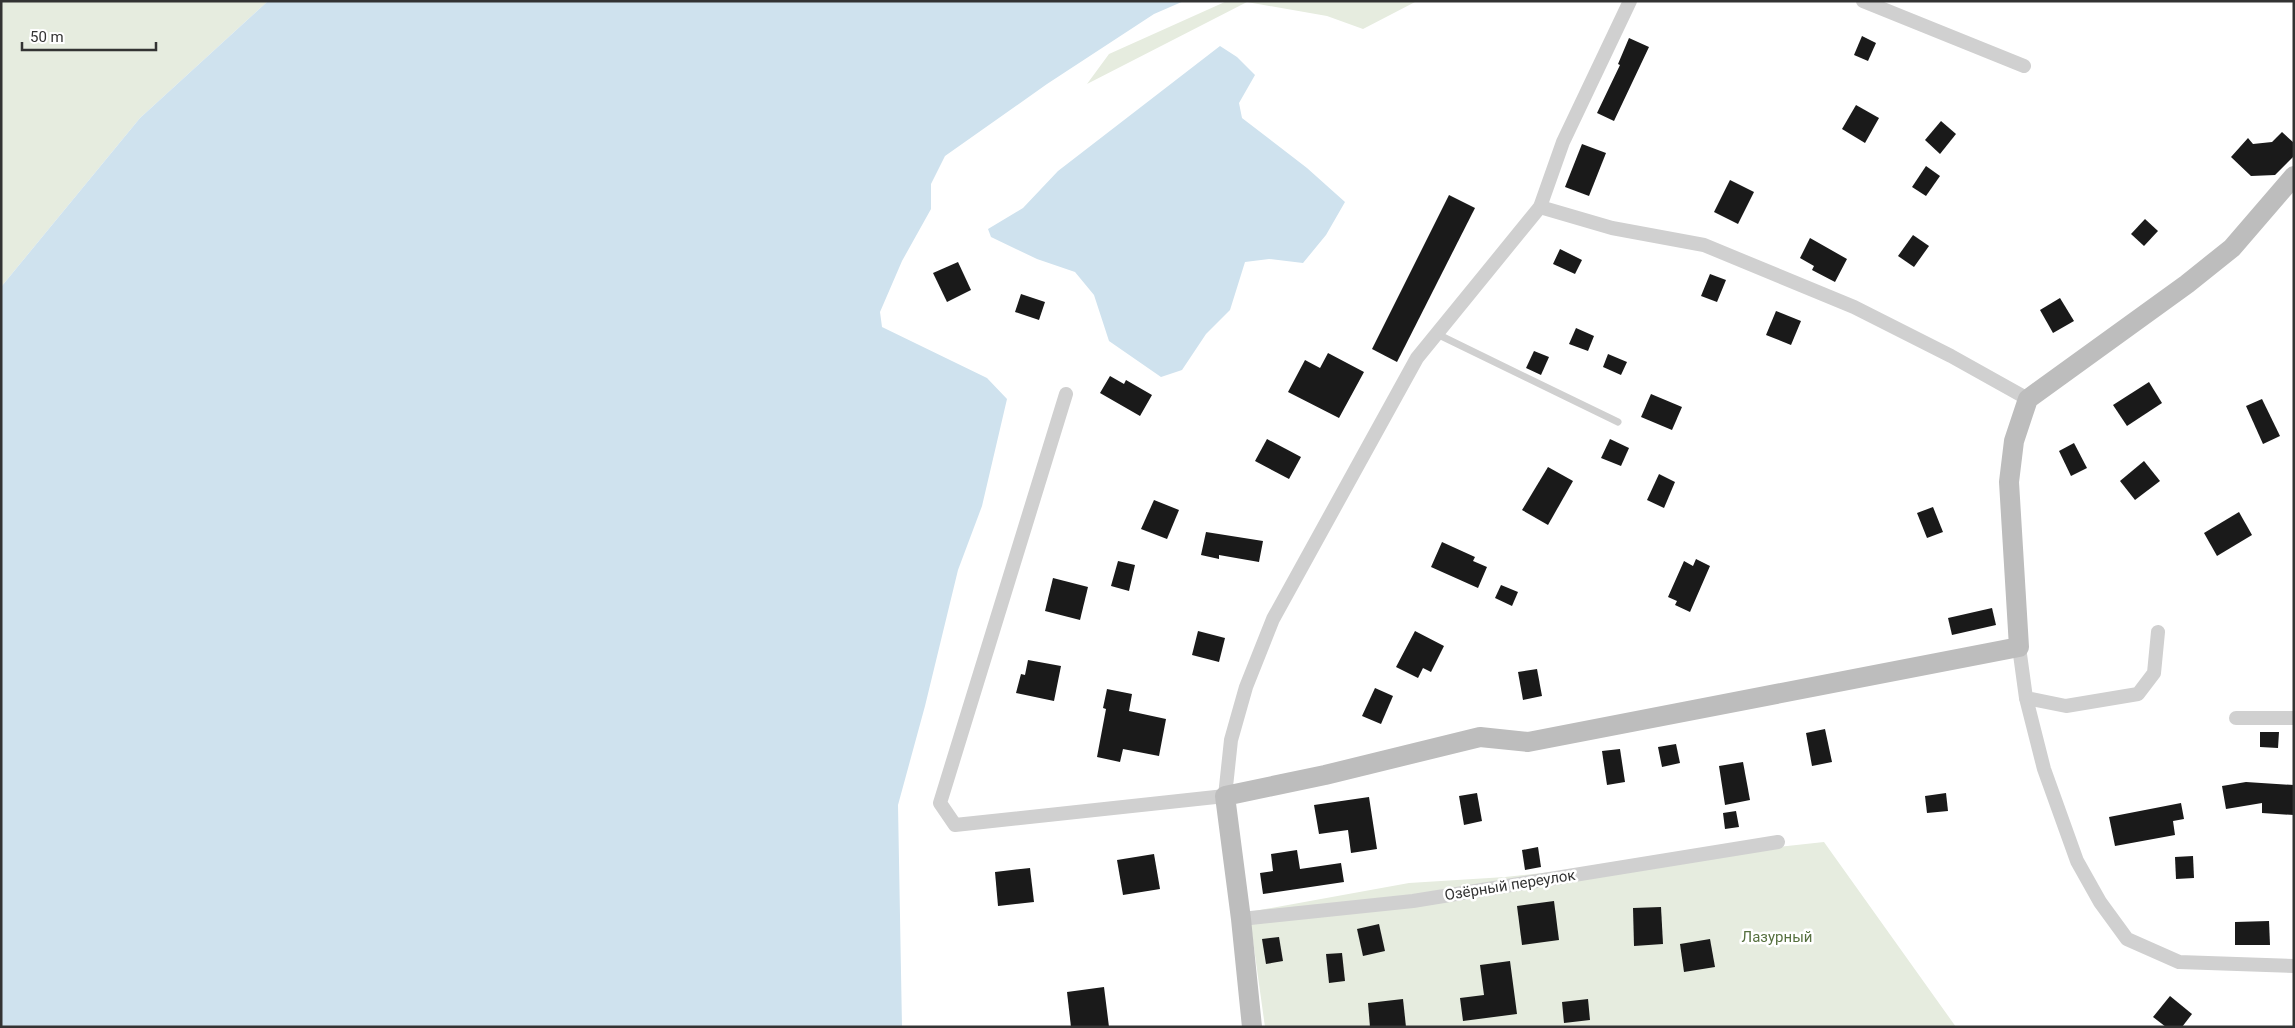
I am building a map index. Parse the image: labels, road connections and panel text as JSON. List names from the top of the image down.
{
  "streets": {
    "street": ["Озёрный переулок"]
  },
  "parks": ["Лазурный"],
  "scale_bar": "50 m"
}
